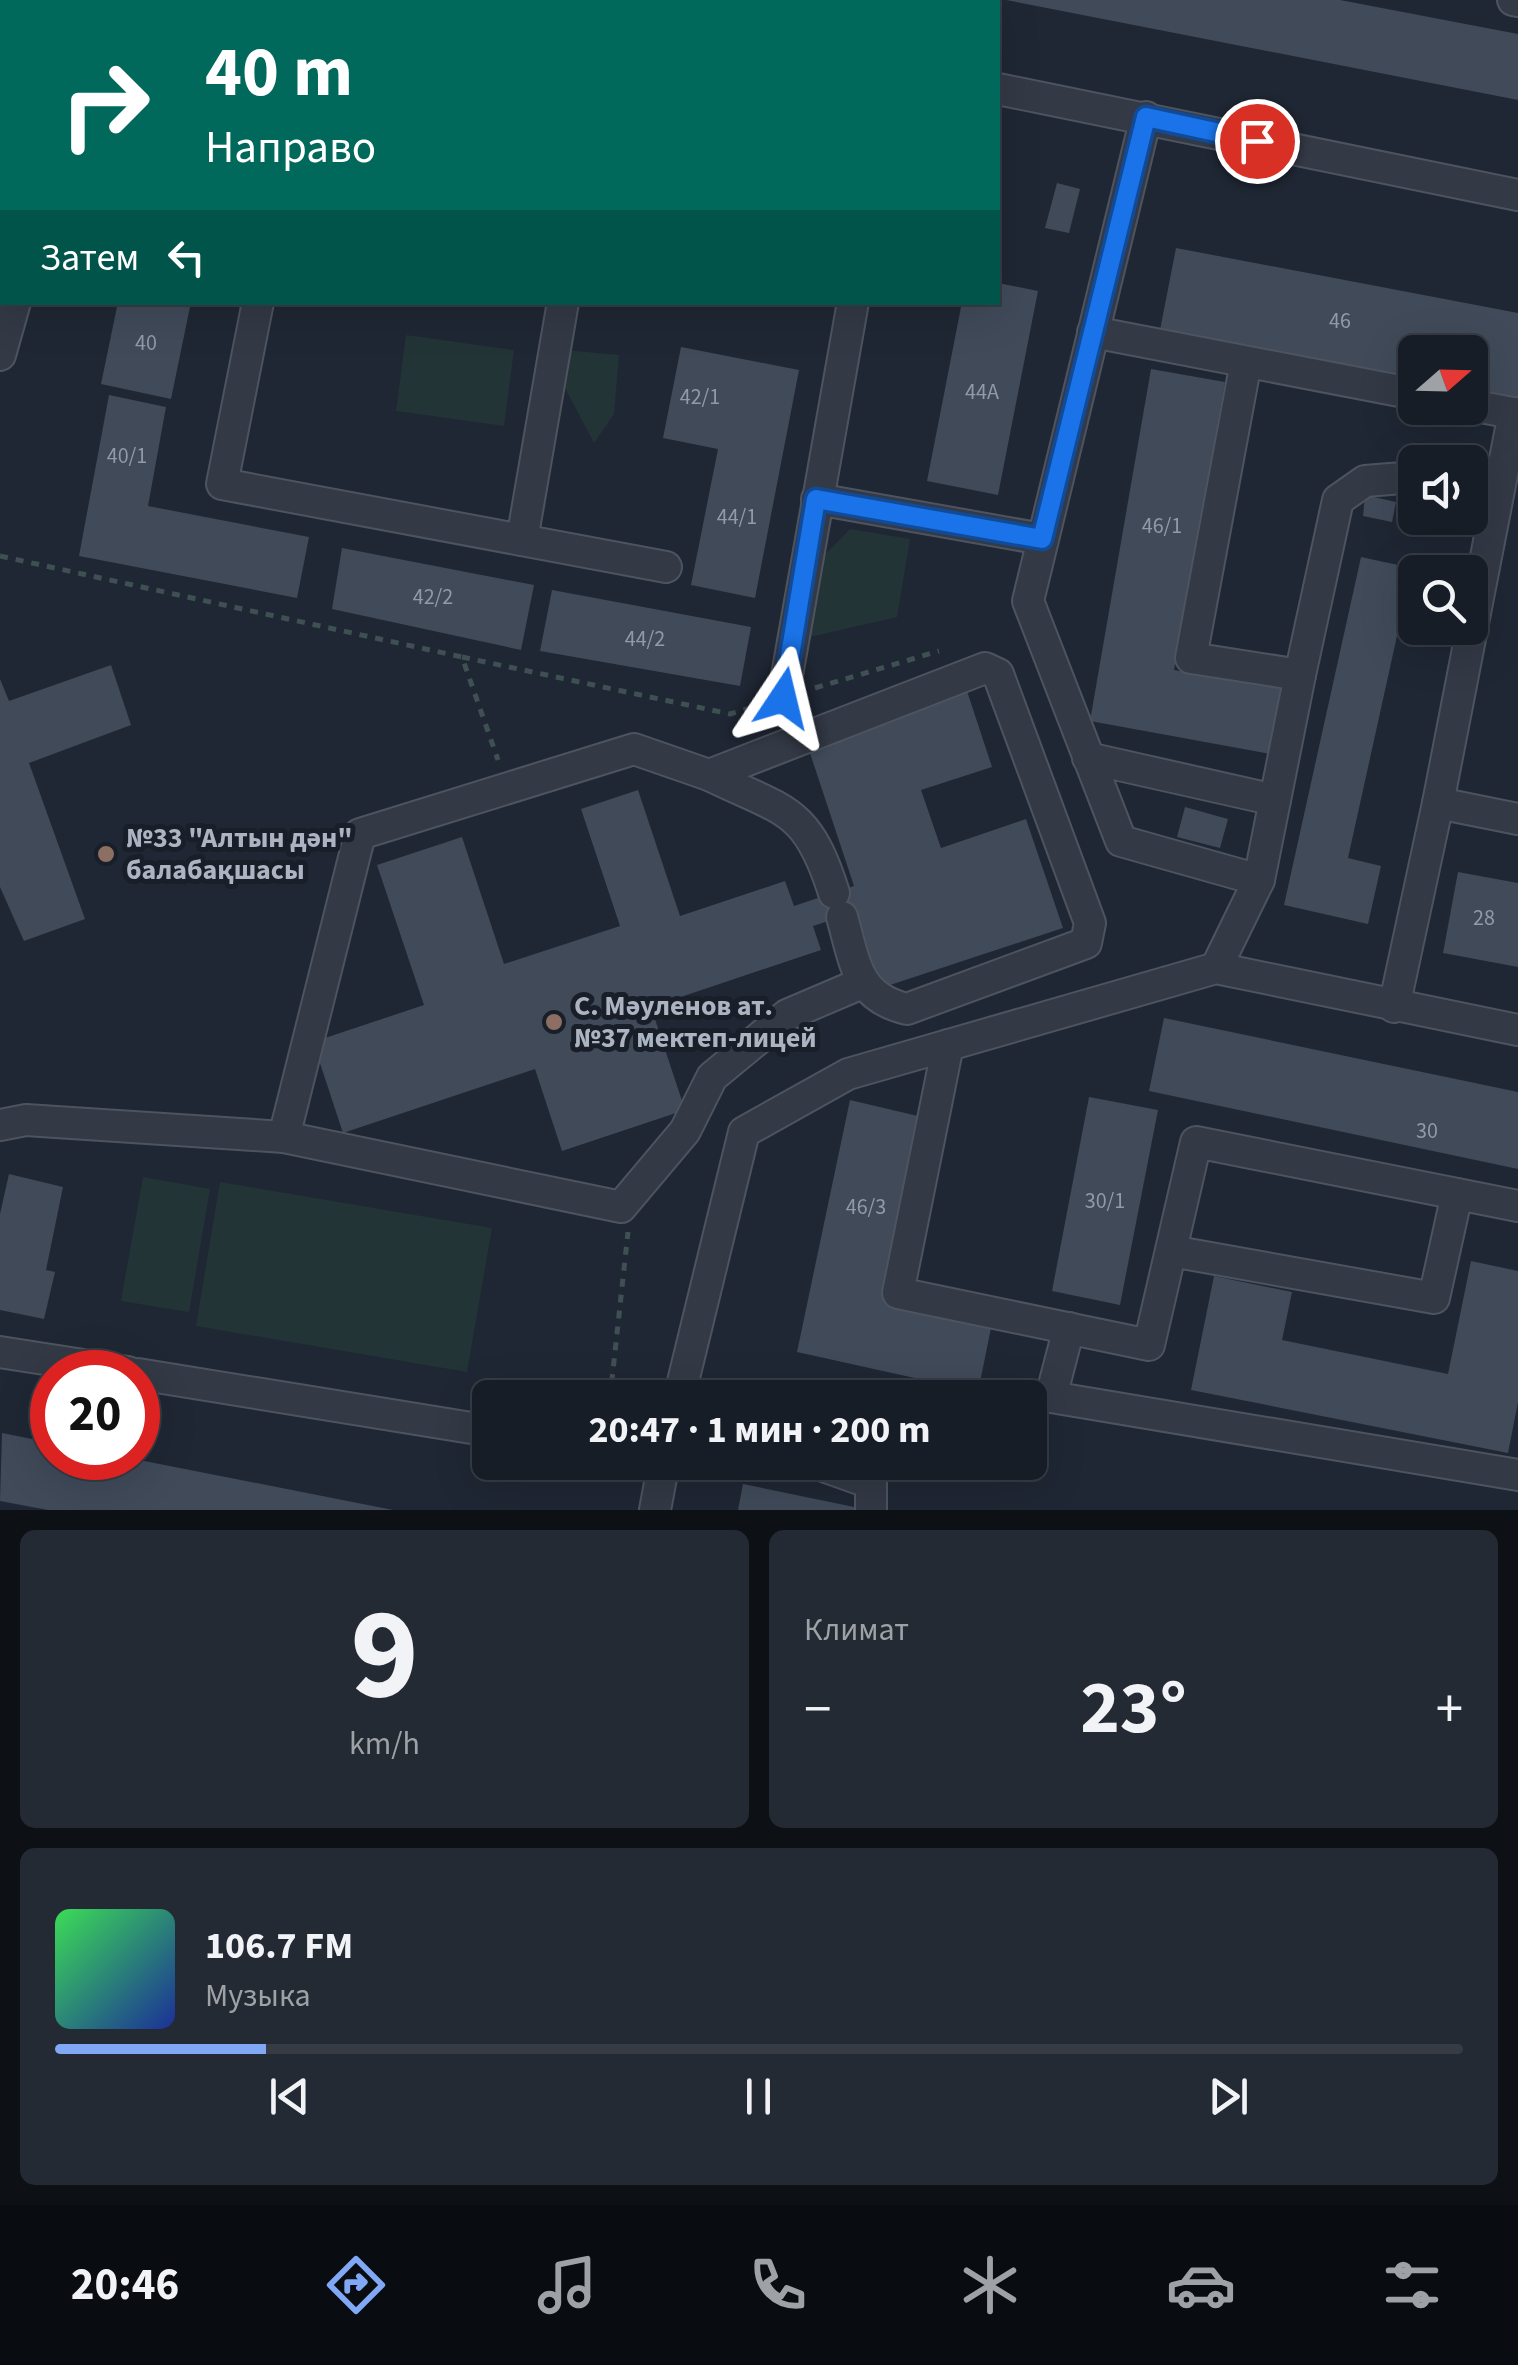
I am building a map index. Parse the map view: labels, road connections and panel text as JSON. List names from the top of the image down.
{
  "places": ["№33 \"Алтын дән\" балабақшасы", "С. Мәуленов ат. №37 мектеп-лицей"],
  "house_numbers": [
    "46",
    "40",
    "44А",
    "42/1",
    "40/1",
    "44/1",
    "46/1",
    "42/2",
    "44/2",
    "28",
    "30",
    "30/1",
    "46/3"
  ],
  "north": "right",
  "page": {
    "turn": ["40 m", "Направо"],
    "then": "Затем",
    "limit": "20",
    "trip": "20:47 · 1 мин · 200 m",
    "tile": [
      ["9", "km/h"],
      "Климат"
    ],
    "heat": ["−", "23°", "+"],
    "song": ["106.7 FM", "Музыка"],
    "tabs": "20:46"
  }
}
